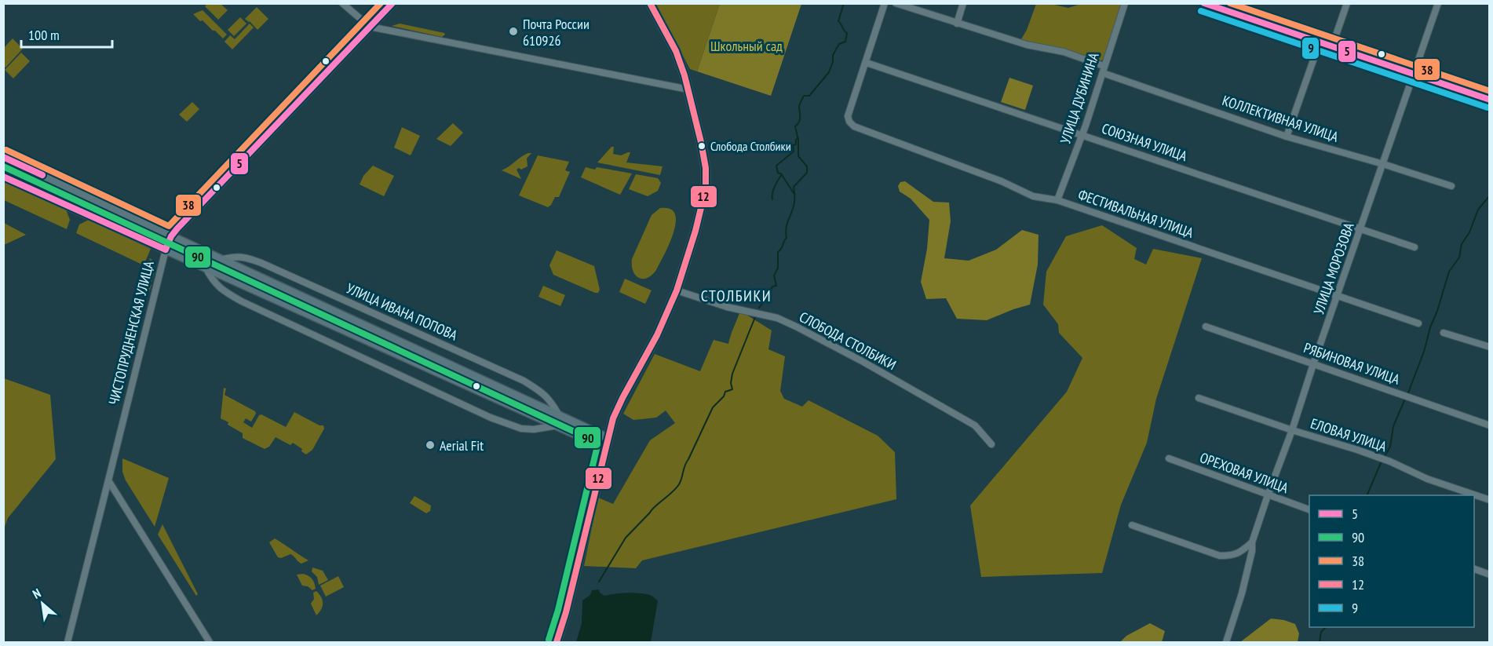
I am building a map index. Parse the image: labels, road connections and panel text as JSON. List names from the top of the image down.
{
  "streets": {
    "main road": ["УЛИЦА ИВАНА ПОПОВА", "ЧИСТОПРУДНЕНСКАЯ УЛИЦА"],
    "street": [
      "УЛИЦА ДУБИНИНА",
      "КОЛЛЕКТИВНАЯ УЛИЦА",
      "СОЮЗНАЯ УЛИЦА",
      "ФЕСТИВАЛЬНАЯ УЛИЦА",
      "УЛИЦА МОРОЗОВА",
      "СЛОБОДА СТОЛБИКИ",
      "РЯБИНОВАЯ УЛИЦА",
      "ЕЛОВАЯ УЛИЦА",
      "ОРЕХОВАЯ УЛИЦА"
    ]
  },
  "crossings": [
    ["УЛИЦА ДУБИНИНА", "КОЛЛЕКТИВНАЯ УЛИЦА"],
    ["УЛИЦА ДУБИНИНА", "СОЮЗНАЯ УЛИЦА"],
    ["УЛИЦА ДУБИНИНА", "ФЕСТИВАЛЬНАЯ УЛИЦА"],
    ["КОЛЛЕКТИВНАЯ УЛИЦА", "УЛИЦА МОРОЗОВА"],
    ["СОЮЗНАЯ УЛИЦА", "ФЕСТИВАЛЬНАЯ УЛИЦА"],
    ["СОЮЗНАЯ УЛИЦА", "УЛИЦА МОРОЗОВА"],
    ["ФЕСТИВАЛЬНАЯ УЛИЦА", "УЛИЦА МОРОЗОВА"],
    ["УЛИЦА МОРОЗОВА", "РЯБИНОВАЯ УЛИЦА"],
    ["УЛИЦА МОРОЗОВА", "ЕЛОВАЯ УЛИЦА"],
    ["УЛИЦА МОРОЗОВА", "ОРЕХОВАЯ УЛИЦА"],
    ["УЛИЦА ИВАНА ПОПОВА", "ЧИСТОПРУДНЕНСКАЯ УЛИЦА"]
  ],
  "districts": ["СТОЛБИКИ"],
  "parks": ["Школьный сад"],
  "places": ["Почта России 610926", "Слобода Столбики", "Aerial Fit"],
  "lines": [
    "transit line 5",
    "transit line 38",
    "transit line 12",
    "transit line 9",
    "transit line 90"
  ],
  "legend": [
    "5",
    "90",
    "38",
    "12",
    "9"
  ],
  "scale_bar": "100 m",
  "north": "top left"
}
